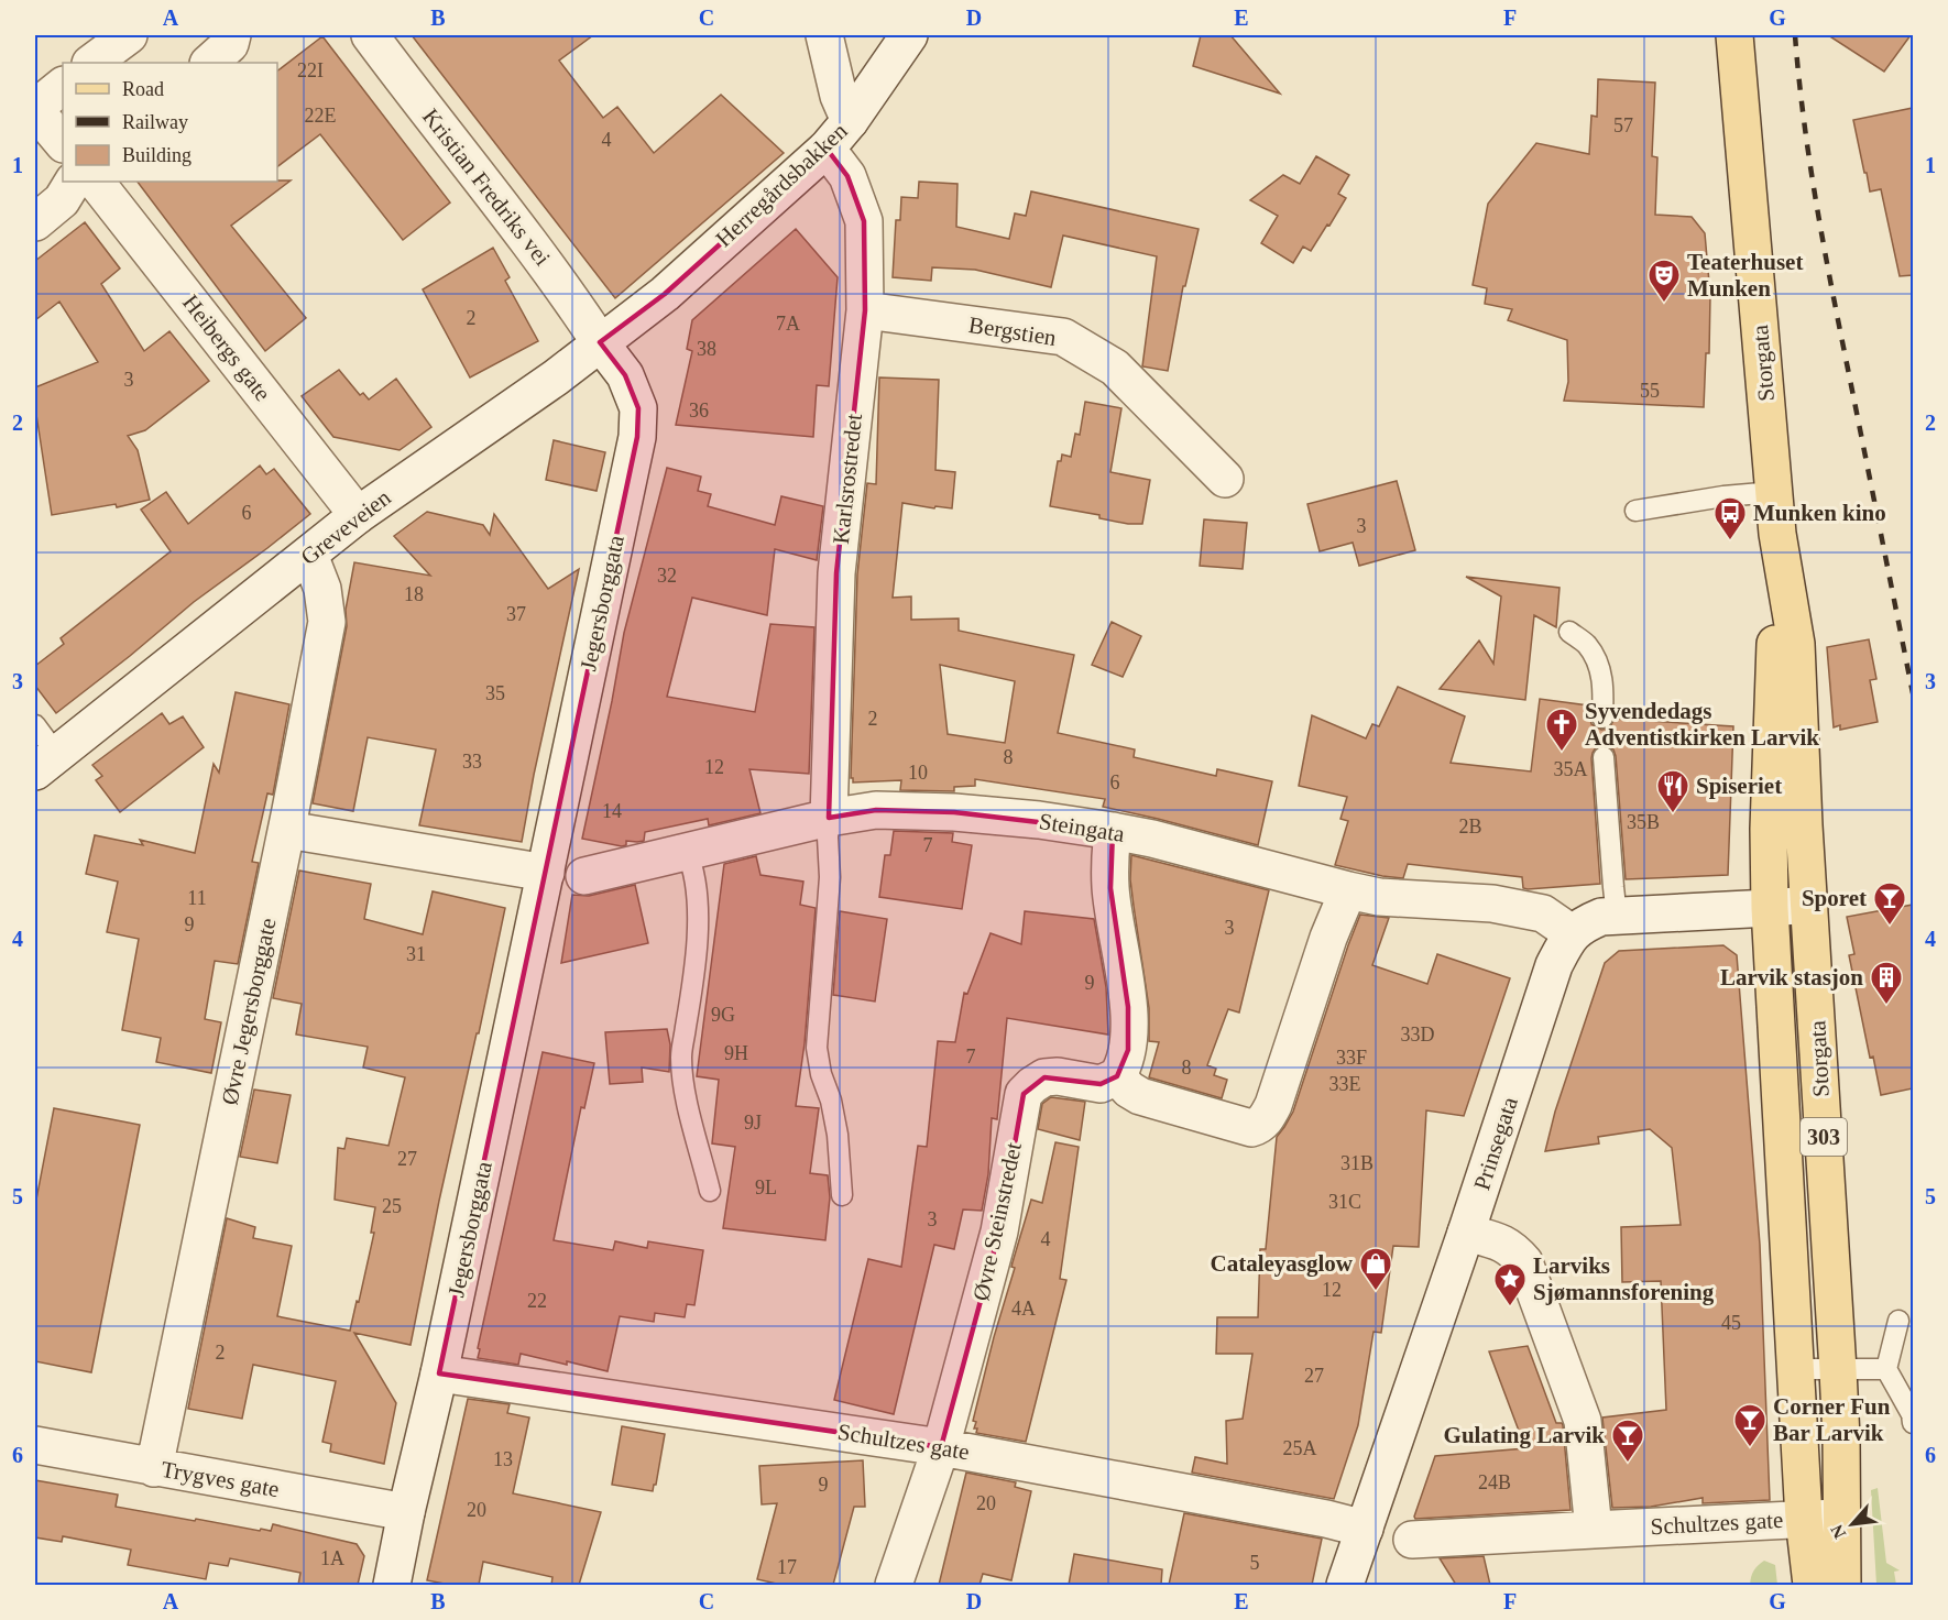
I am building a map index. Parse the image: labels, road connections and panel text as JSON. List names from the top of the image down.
{
  "streets": {
    "main road": ["Storgata", "303"],
    "street": [
      "Herregårdsbakken",
      "Kristian Fredriks vei",
      "Bergstien",
      "Heibergs gate",
      "Karlsrostredet",
      "Greveveien",
      "Jegersborggata",
      "Steingata",
      "Øvre Jegersborggate",
      "Prinsegata",
      "Øvre Steinstredet",
      "Schultzes gate",
      "Trygves gate"
    ]
  },
  "crossings": [
    ["Herregårdsbakken", "Karlsrostredet"],
    ["Herregårdsbakken", "Greveveien"],
    ["Kristian Fredriks vei", "Greveveien"],
    ["Kristian Fredriks vei", "Jegersborggata"],
    ["Bergstien", "Karlsrostredet"],
    ["Heibergs gate", "Greveveien"],
    ["Storgata", "Schultzes gate"],
    ["Karlsrostredet", "Steingata"],
    ["Greveveien", "Jegersborggata"],
    ["Greveveien", "Øvre Jegersborggate"],
    ["Jegersborggata", "Schultzes gate"],
    ["Jegersborggata", "Trygves gate"],
    ["Steingata", "Prinsegata"],
    ["Øvre Jegersborggate", "Trygves gate"],
    ["Prinsegata", "Schultzes gate"],
    ["Øvre Steinstredet", "Schultzes gate"]
  ],
  "places": {
    "theatre": ["Teaterhuset Munken"],
    "bus stop": ["Munken kino"],
    "church": ["Syvendedags Adventistkirken Larvik"],
    "restaurant": ["Spiseriet"],
    "bar": ["Sporet", "Corner Fun Bar Larvik", "Gulating Larvik"],
    "building": ["Larvik stasjon"],
    "shop": ["Cataleyasglow"],
    "place": ["Larviks Sjømannsforening"]
  },
  "house_numbers": [
    "22I",
    "22E",
    "57",
    "4",
    "2",
    "7A",
    "38",
    "3",
    "55",
    "36",
    "6",
    "3",
    "32",
    "18",
    "37",
    "35",
    "2",
    "8",
    "33",
    "12",
    "35A",
    "10",
    "6",
    "14",
    "35B",
    "2B",
    "7",
    "11",
    "9",
    "3",
    "31",
    "9",
    "9G",
    "33D",
    "9H",
    "7",
    "33F",
    "8",
    "33E",
    "9J",
    "27",
    "31B",
    "9L",
    "31C",
    "25",
    "3",
    "4",
    "12",
    "22",
    "4A",
    "45",
    "2",
    "27",
    "25A",
    "13",
    "24B",
    "9",
    "20",
    "20",
    "1A",
    "5",
    "17"
  ],
  "legend": ["Road", "Railway", "Building"],
  "north": "bottom left",
  "grid": {
    "columns": [
      "A",
      "B",
      "C",
      "D",
      "E",
      "F",
      "G"
    ],
    "rows": [
      "1",
      "2",
      "3",
      "4",
      "5",
      "6"
    ]
  }
}
